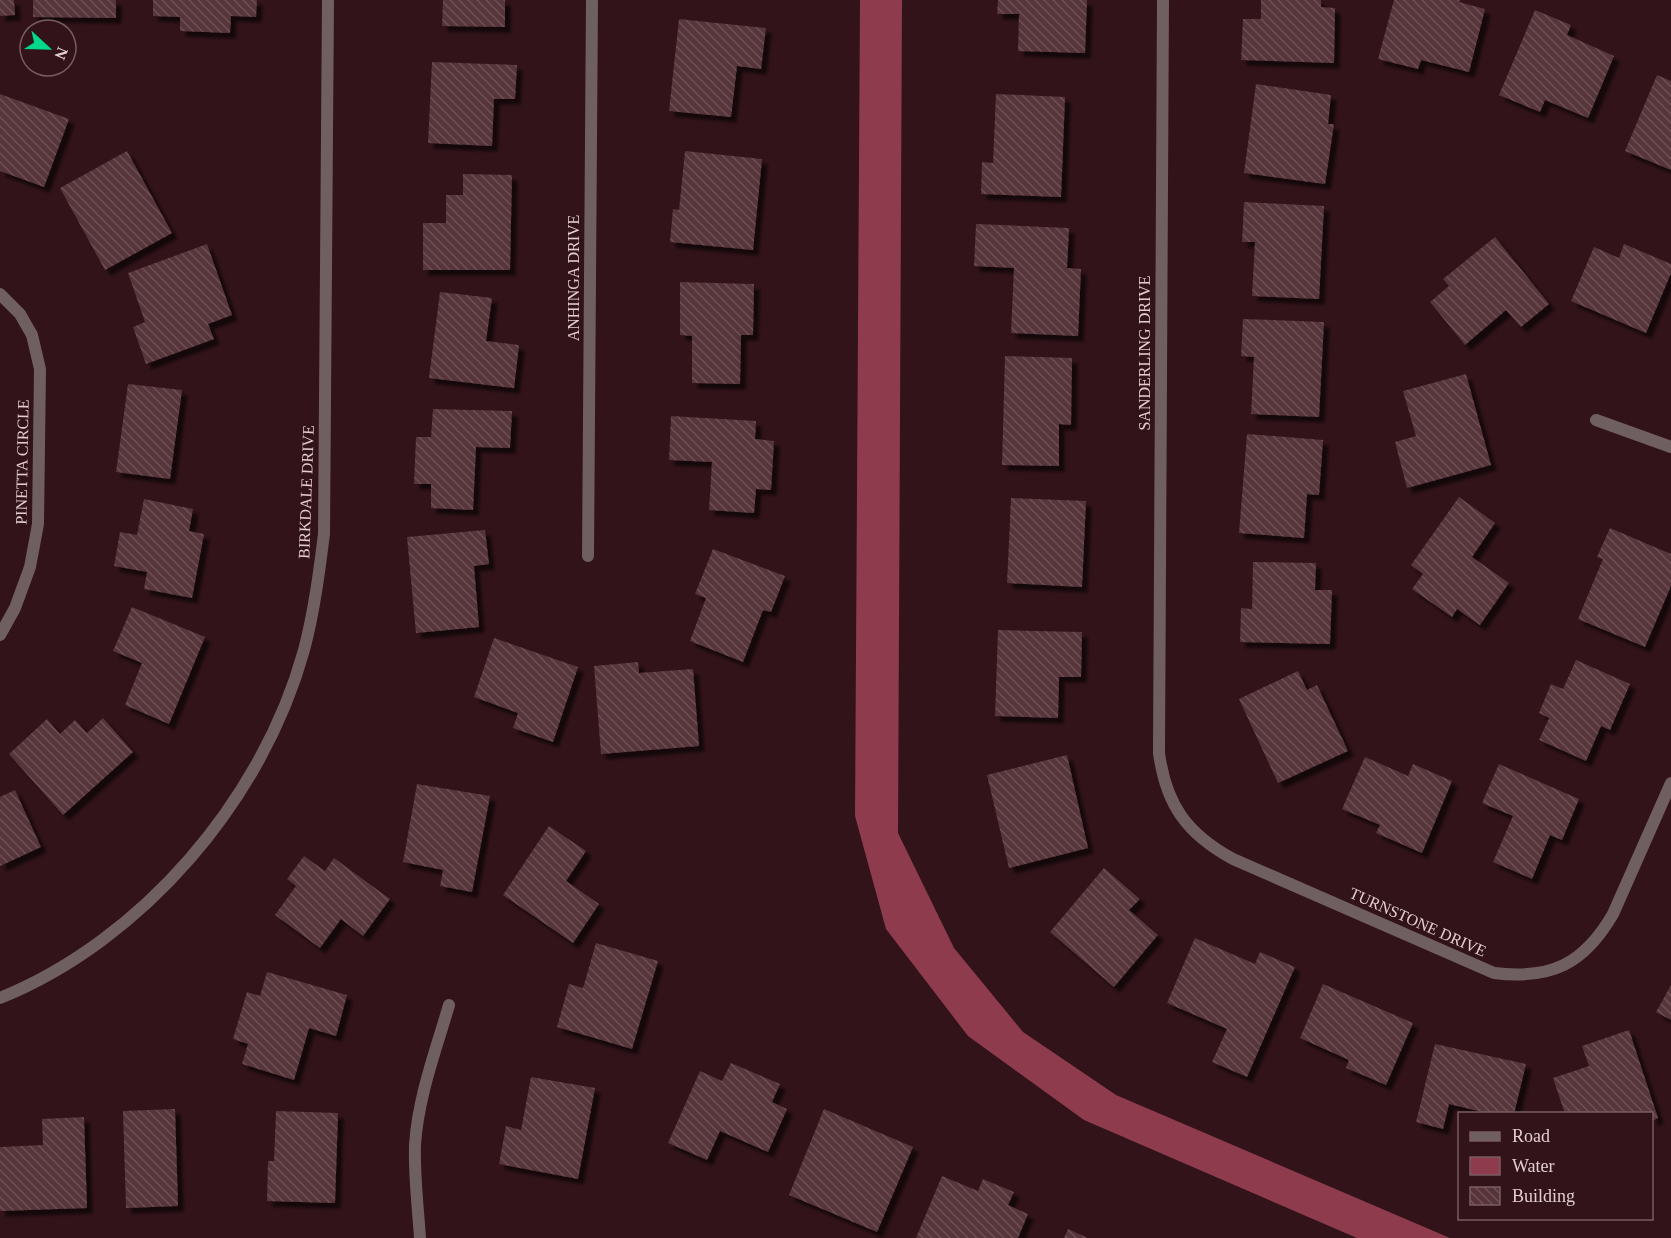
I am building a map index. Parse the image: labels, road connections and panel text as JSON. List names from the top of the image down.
{
  "streets": {
    "street": [
      "ANHINGA DRIVE",
      "SANDERLING DRIVE",
      "PINETTA CIRCLE",
      "BIRKDALE DRIVE",
      "TURNSTONE DRIVE"
    ]
  },
  "crossings": [
    ["SANDERLING DRIVE", "TURNSTONE DRIVE"]
  ],
  "legend": ["Road", "Water", "Building"],
  "north": "right"
}
